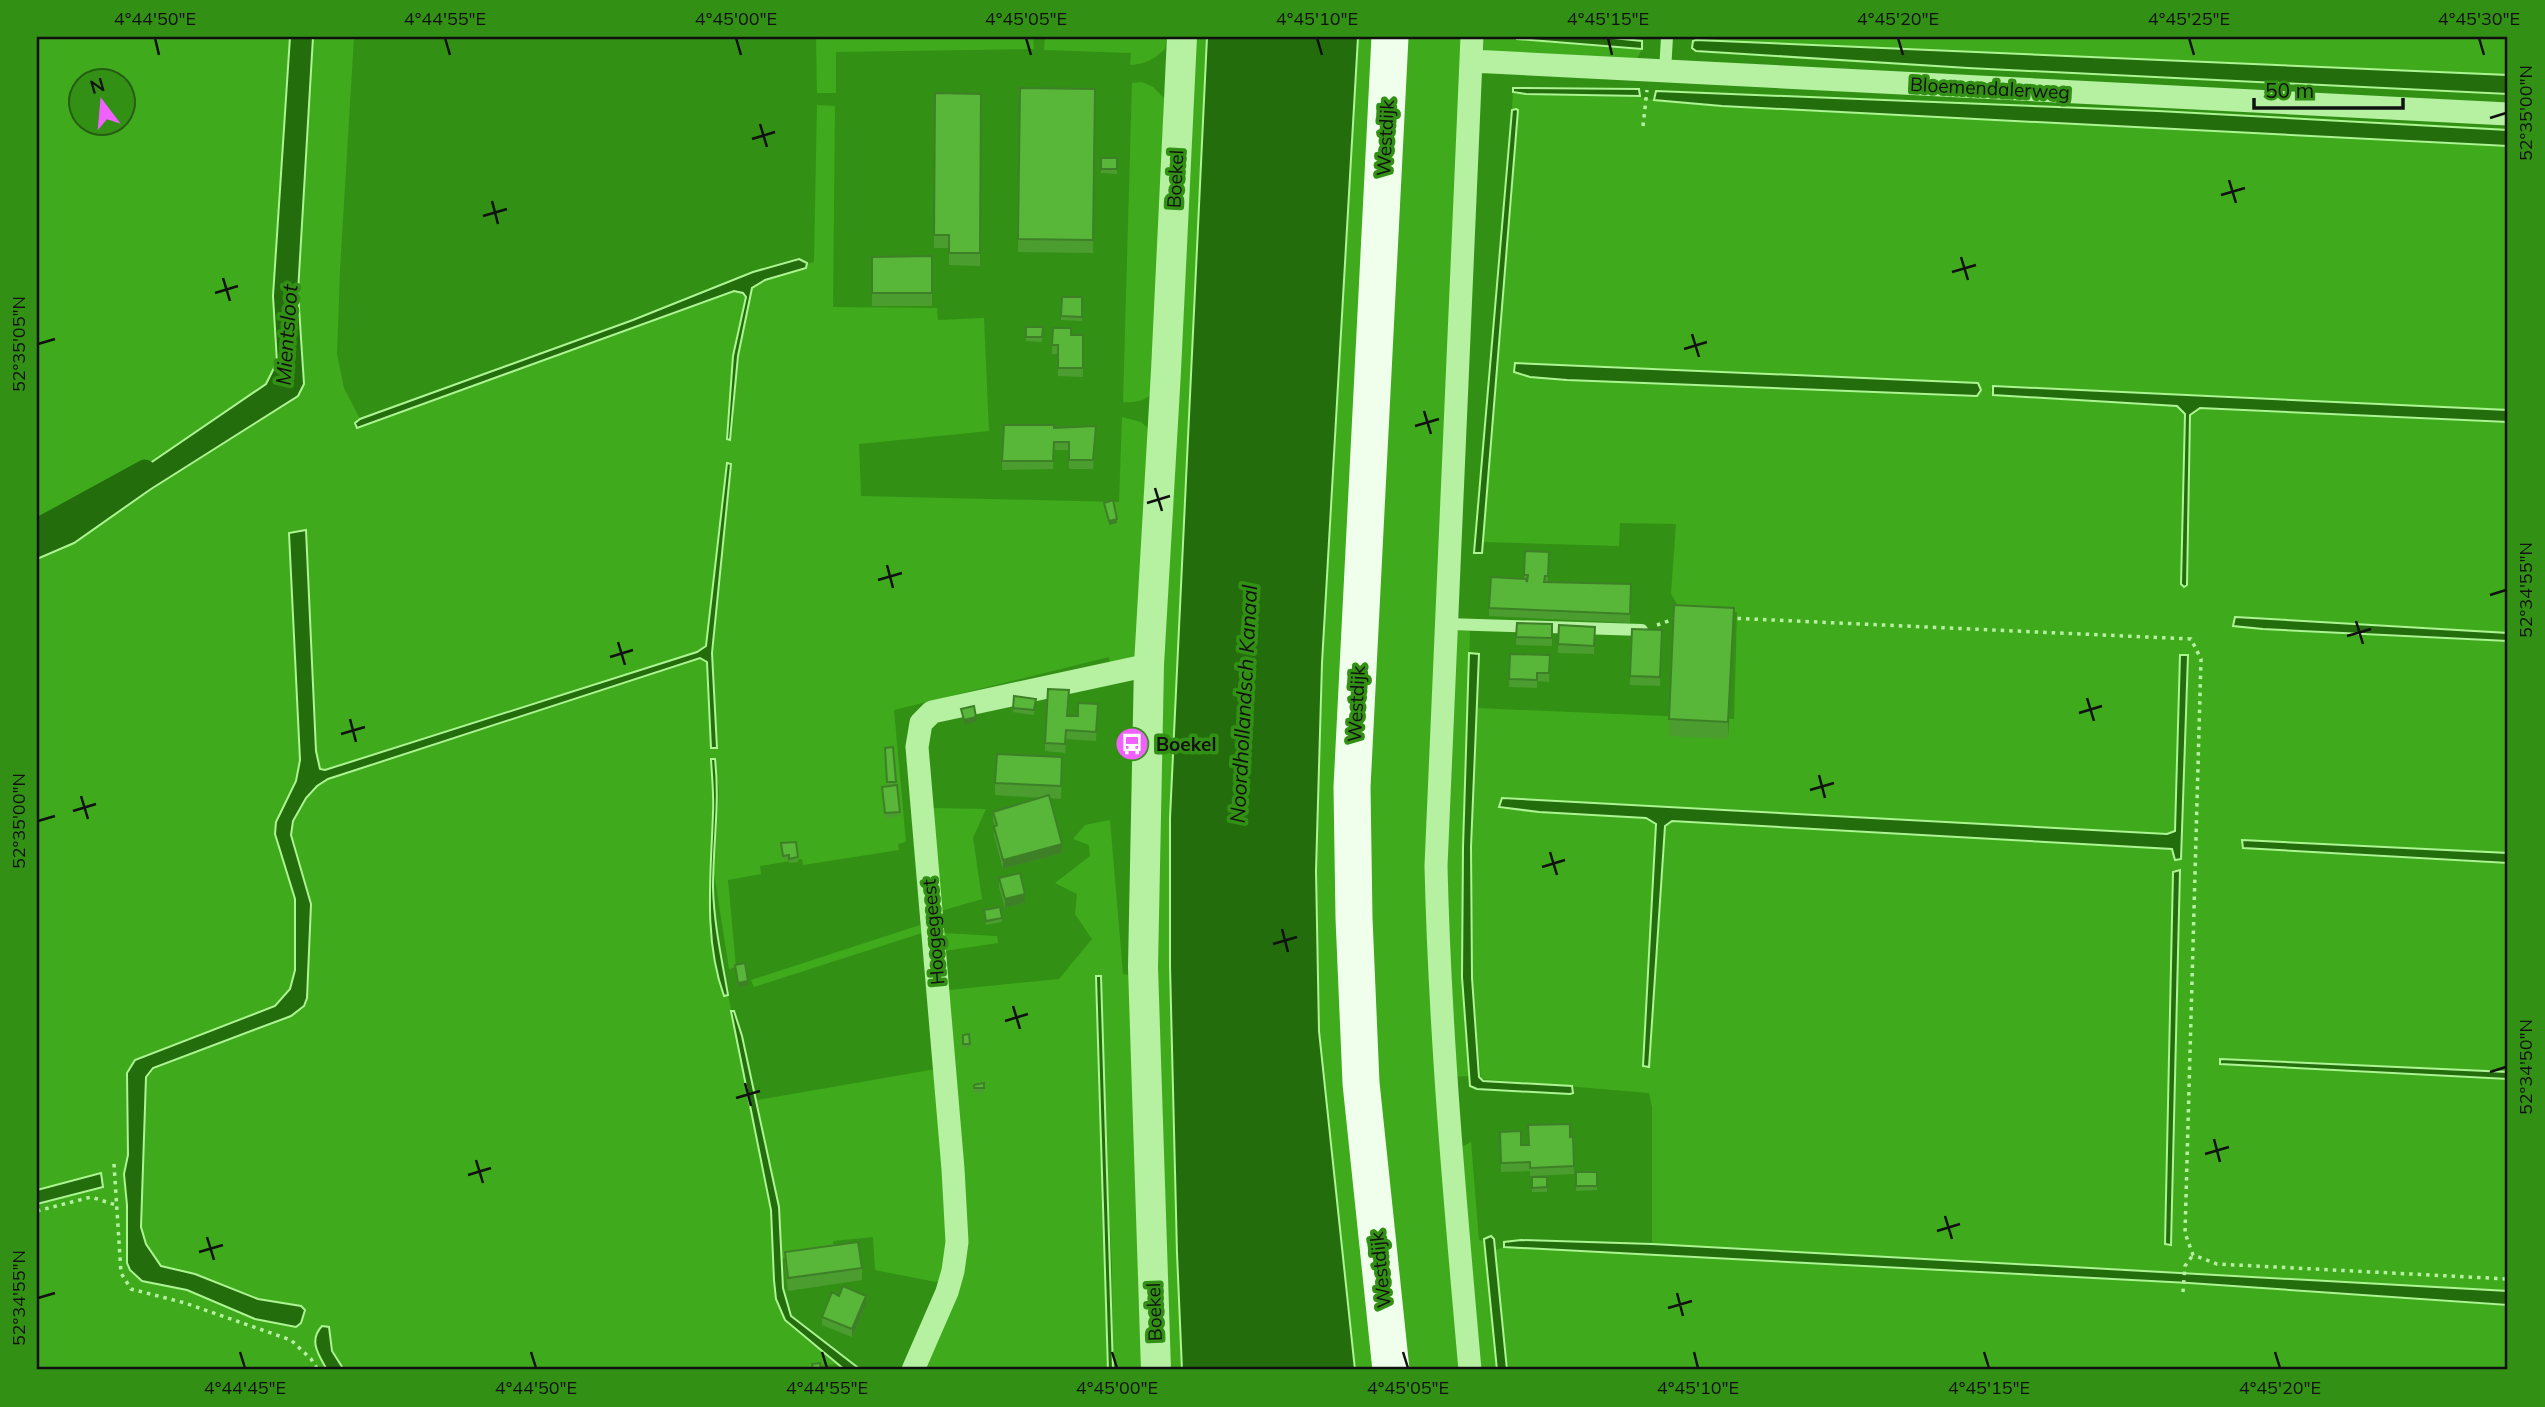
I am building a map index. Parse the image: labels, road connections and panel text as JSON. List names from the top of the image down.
{
  "streets": {
    "main road": ["Westdijk"],
    "street": ["Bloemendalerweg", "Boekel", "Hoogegeest"]
  },
  "crossings": [
    ["Boekel", "Hoogegeest"]
  ],
  "water": ["Mientsloot", "Noordhollandsch Kanaal"],
  "places": {
    "bus stop": ["Boekel"]
  },
  "scale_bar": "50 m",
  "north": "top",
  "coordinates": [
    "4°44'50\"E",
    "4°44'55\"E",
    "4°45'00\"E",
    "4°45'05\"E",
    "4°45'10\"E",
    "4°45'15\"E",
    "4°45'20\"E",
    "4°45'25\"E",
    "4°45'30\"E",
    "52°35'00\"N",
    "52°35'05\"N",
    "52°34'55\"N",
    "52°34'50\"N",
    "4°44'45\"E"
  ]
}
